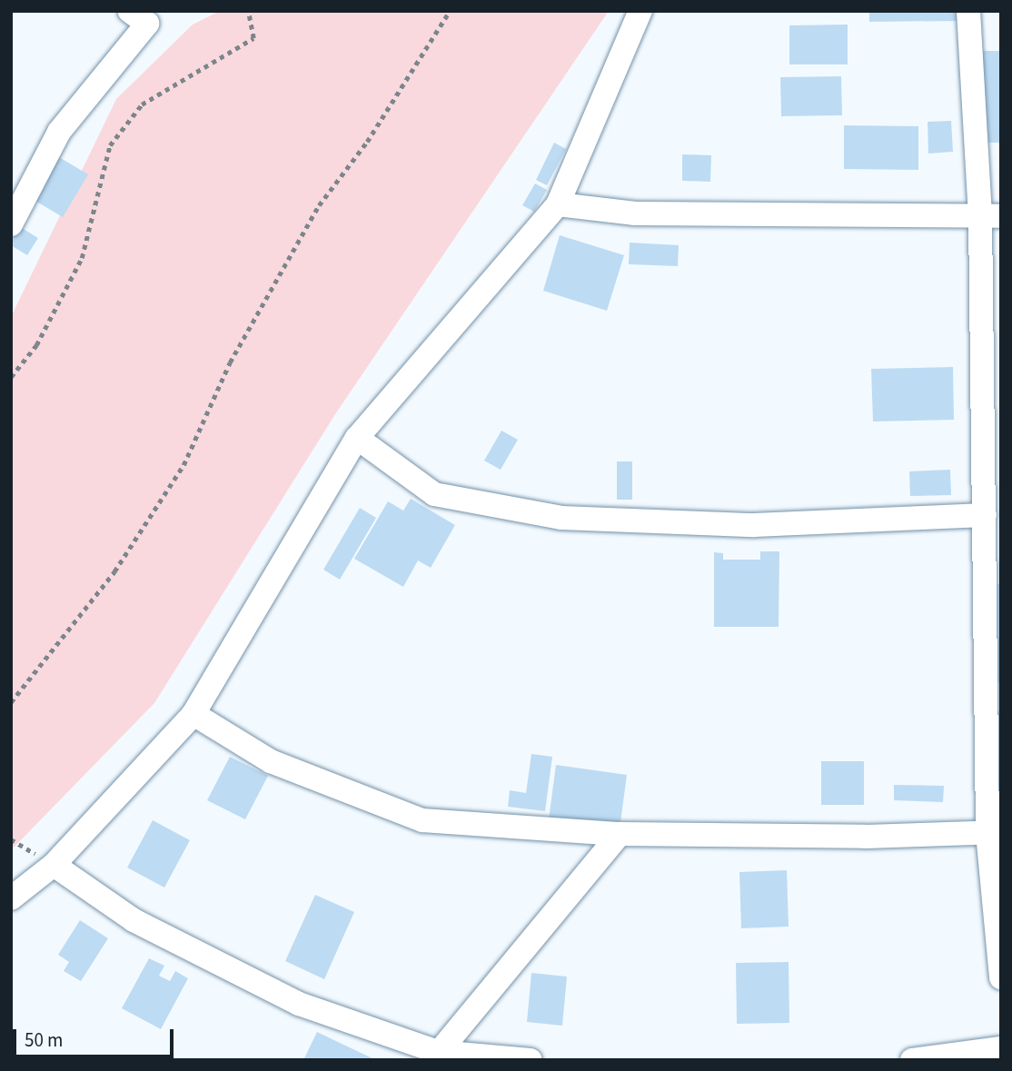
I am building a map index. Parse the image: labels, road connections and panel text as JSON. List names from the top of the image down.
{
  "scale_bar": "50 m"
}
